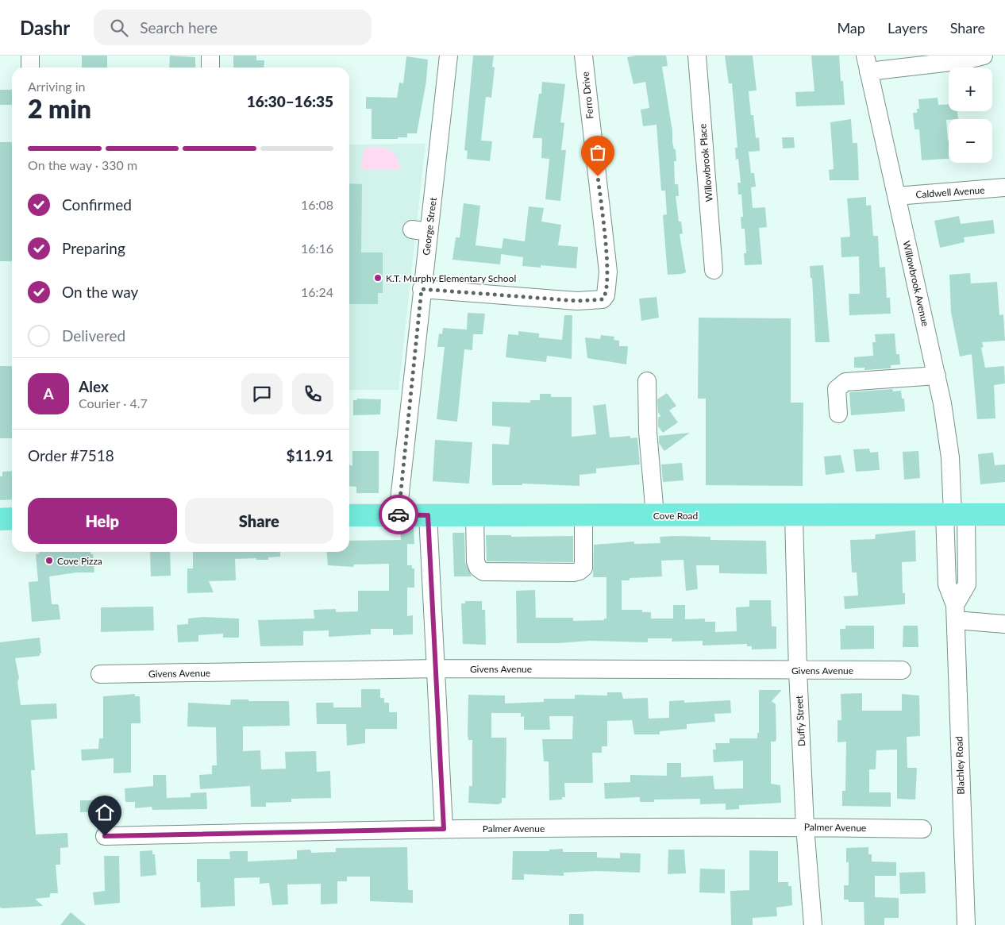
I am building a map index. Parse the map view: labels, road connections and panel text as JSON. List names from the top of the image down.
{
  "streets": {
    "main road": ["Cove Road"],
    "street": [
      "Ferro Drive",
      "Willowbrook Place",
      "Caldwell Avenue",
      "George Street",
      "Willowbrook Avenue",
      "Givens Avenue",
      "Duffy Street",
      "Blachley Road",
      "Palmer Avenue"
    ]
  },
  "crossings": [
    ["Ferro Drive", "George Street"],
    ["Caldwell Avenue", "Willowbrook Avenue"],
    ["George Street", "Cove Road"],
    ["Willowbrook Avenue", "Cove Road"],
    ["Cove Road", "Duffy Street"],
    ["Givens Avenue", "Duffy Street"],
    ["Duffy Street", "Palmer Avenue"]
  ],
  "places": ["K.T. Murphy Elementary School", "Cove Pizza"],
  "page": {
    "header": "Dashr",
    "search": "Search here",
    "nav": ["Map", "Layers", "Share"],
    "map_buttons": ["+", "−"],
    "heading": ["2 min", "Arriving in", "16:30–16:35"],
    "panel": [
      "Alex",
      "Courier · 4.7",
      "Order #7518",
      "$11.91"
    ],
    "bar": "On the way · 330 m",
    "list": [
      ["Confirmed", "16:08"],
      ["Preparing", "16:16"],
      ["On the way", "16:24"],
      "Delivered"
    ],
    "round": "A",
    "buttons": ["Help", "Share"]
  }
}
